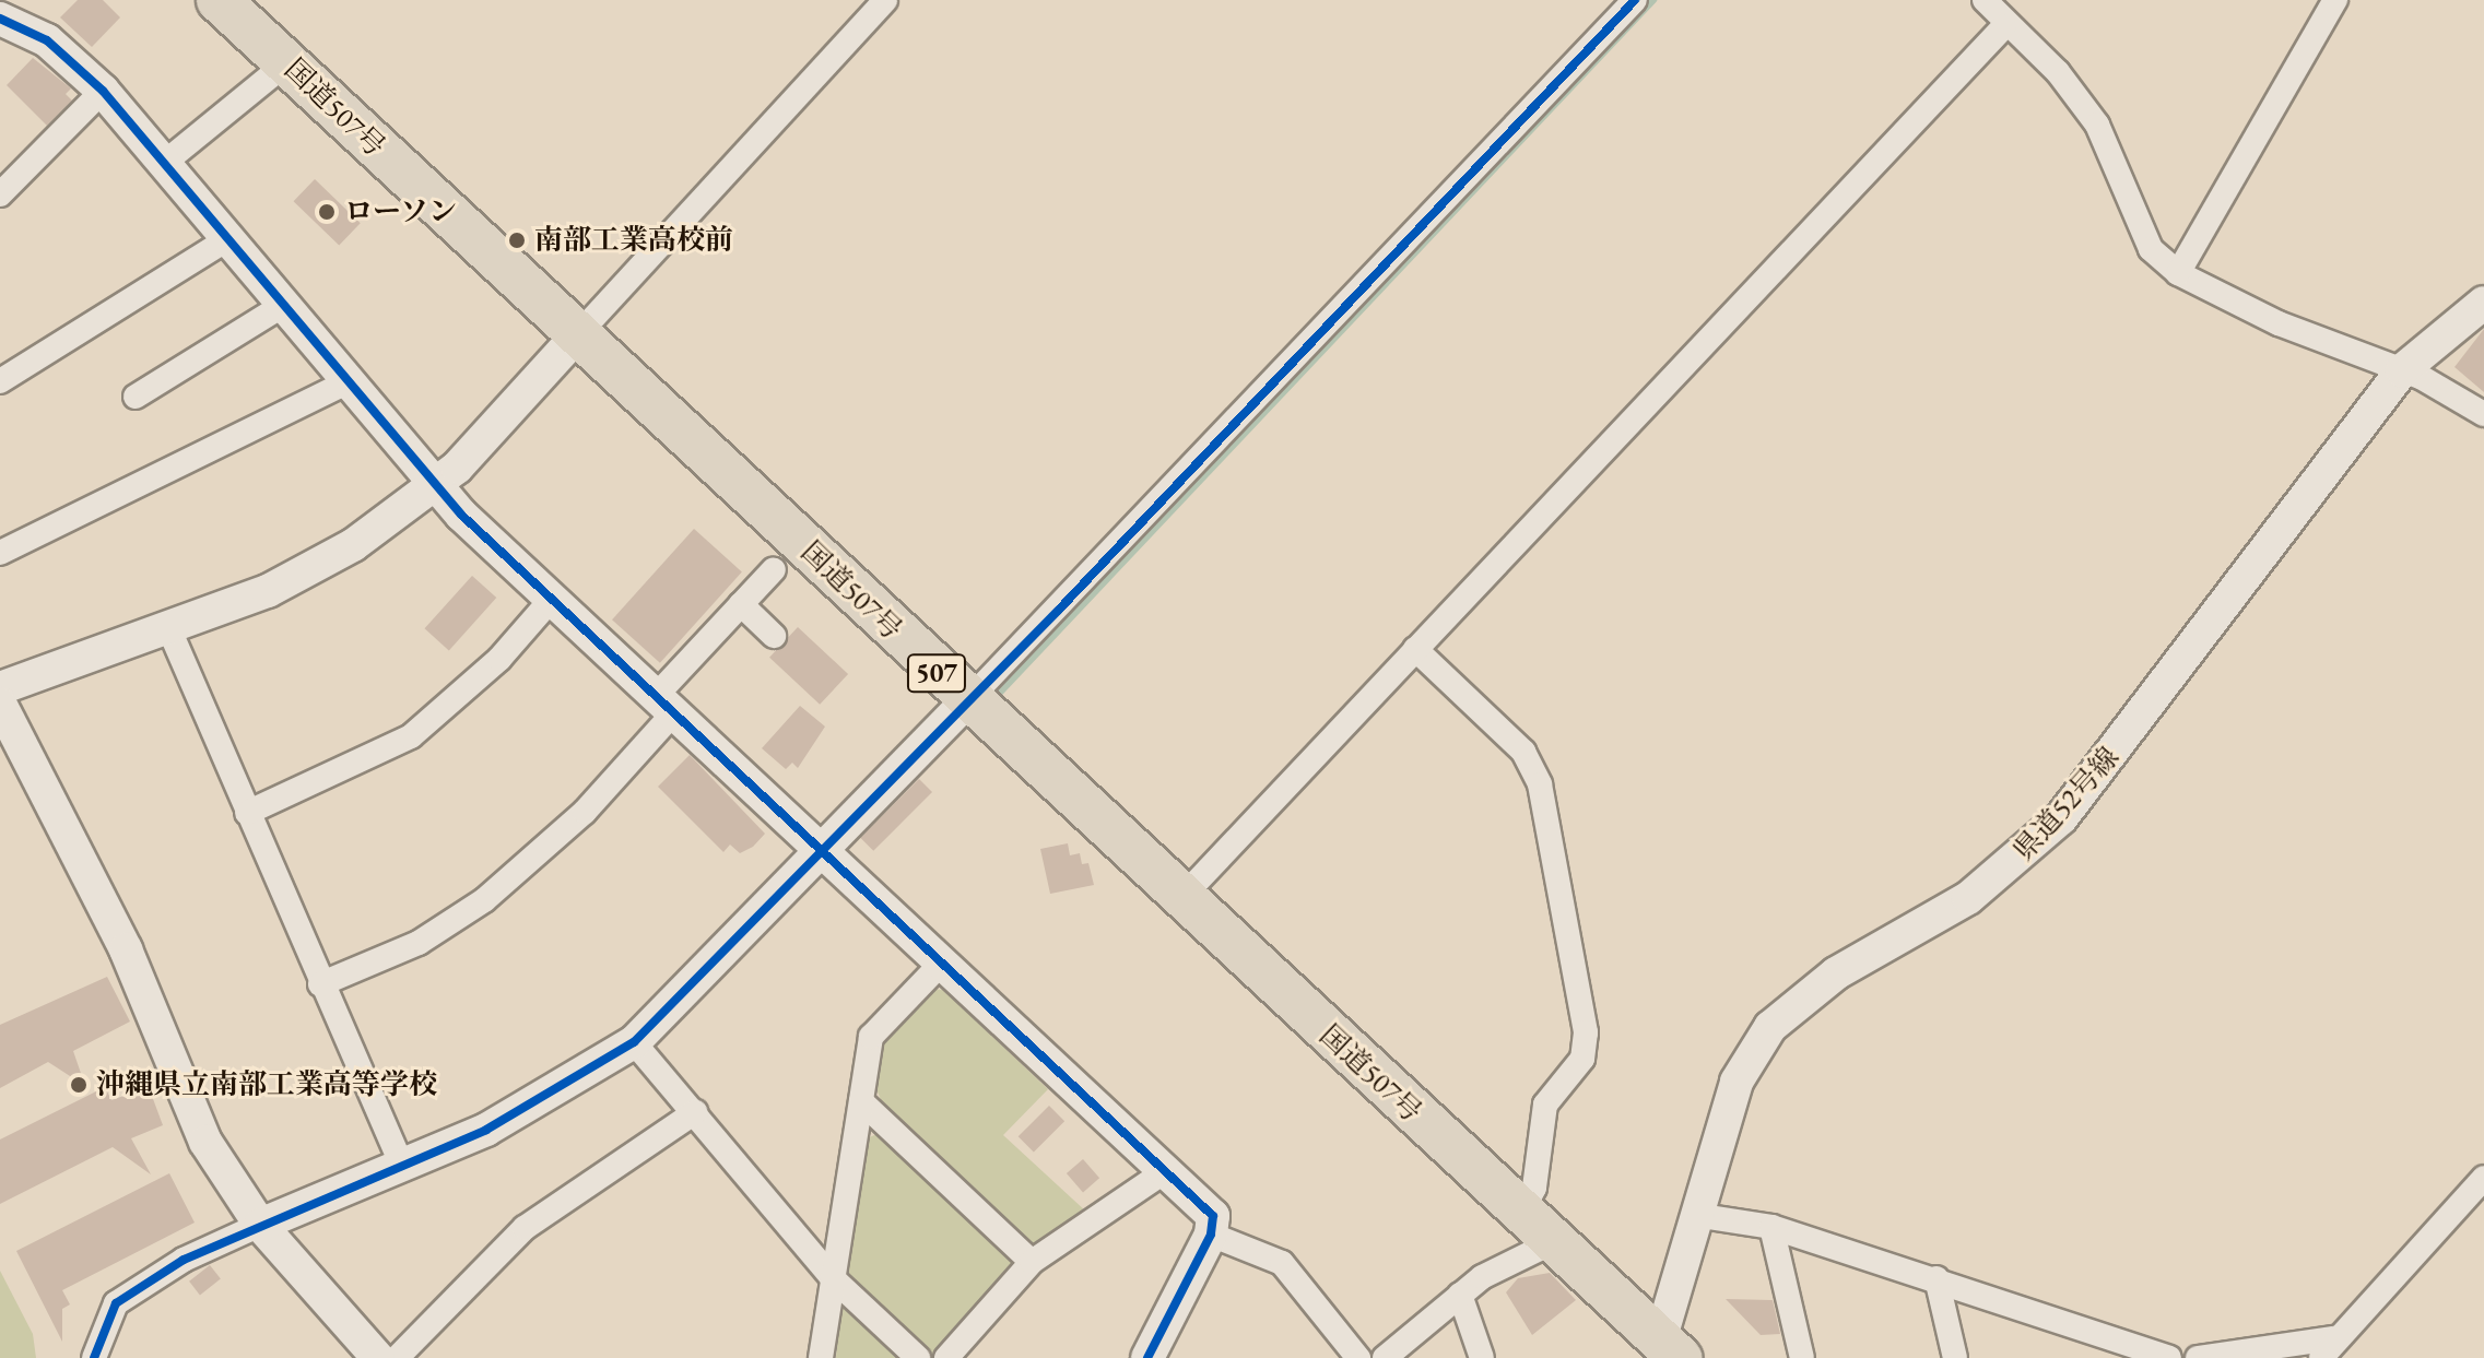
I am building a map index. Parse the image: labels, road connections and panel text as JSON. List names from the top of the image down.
{
  "streets": {
    "highway": ["国道507号", "507"],
    "street": ["県道52号線"]
  },
  "crossings": [
    ["国道507号", "県道52号線"]
  ],
  "places": ["ローソン", "南部工業高校前", "沖縄県立南部工業高等学校"]
}
